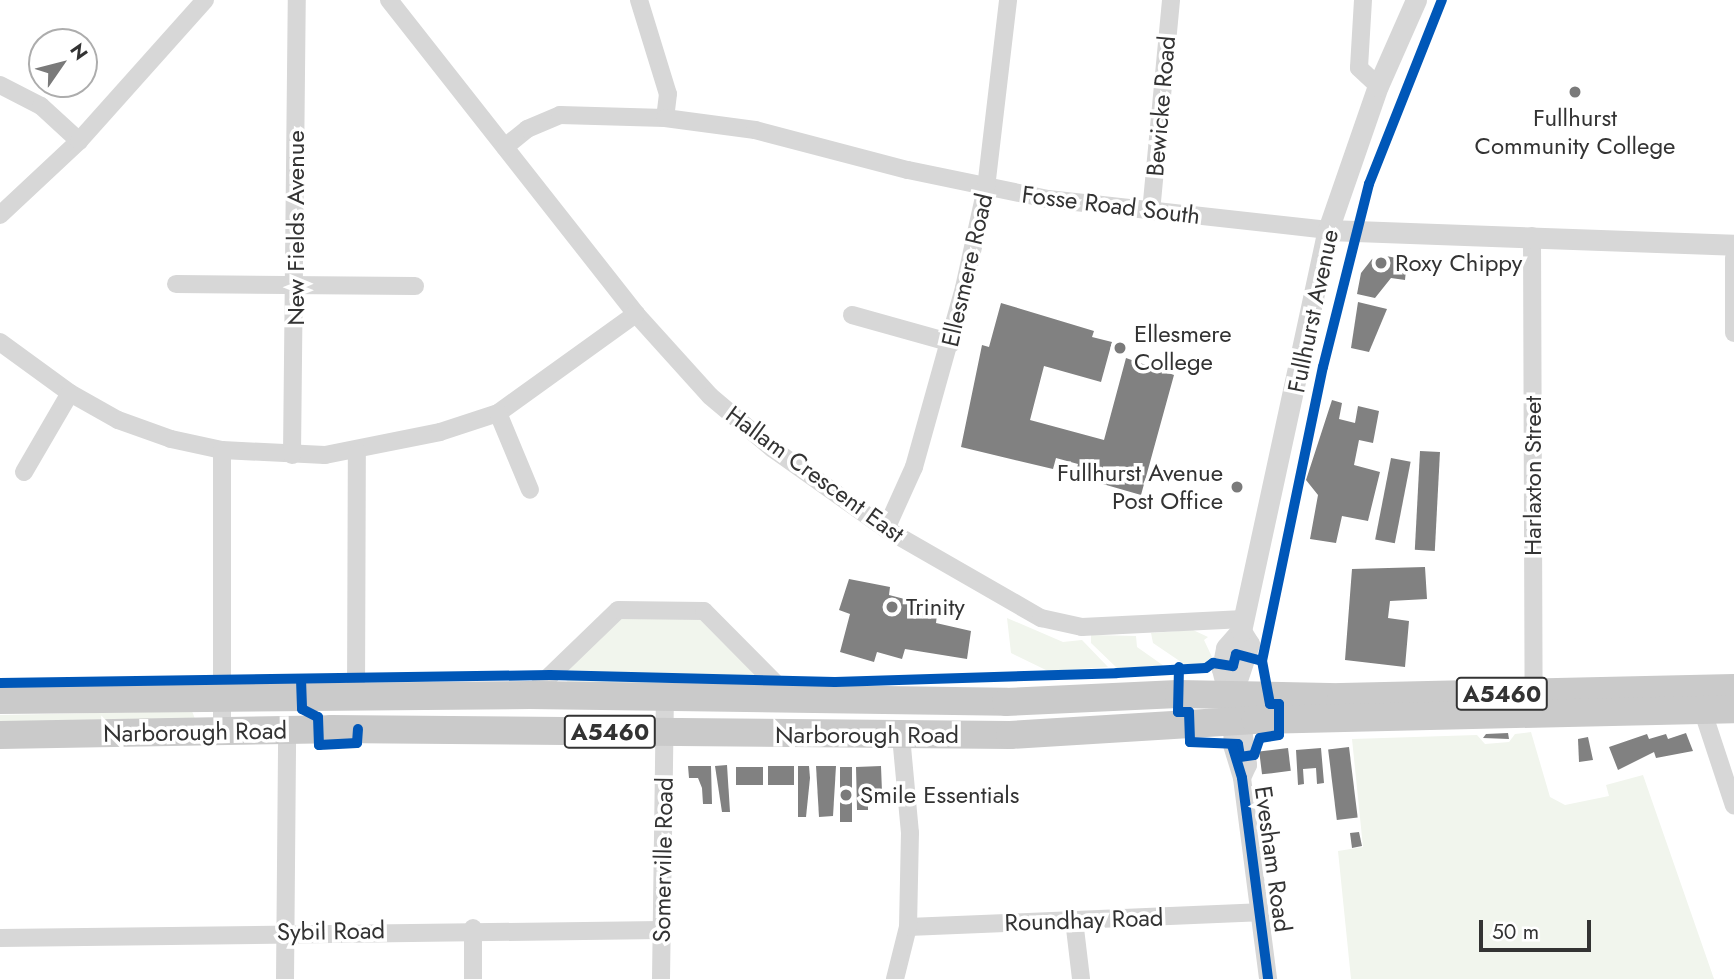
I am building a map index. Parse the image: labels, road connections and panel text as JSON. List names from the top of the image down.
{
  "streets": {
    "main road": ["A5460", "Narborough Road"],
    "street": [
      "Bewicke Road",
      "Fosse Road South",
      "New Fields Avenue",
      "Ellesmere Road",
      "Fullhurst Avenue",
      "Hallam Crescent East",
      "Harlaxton Street",
      "Evesham Road",
      "Somerville Road",
      "Roundhay Road",
      "Sybil Road"
    ]
  },
  "crossings": [
    ["Bewicke Road", "Fosse Road South"],
    ["Fosse Road South", "Ellesmere Road"],
    ["Fosse Road South", "Fullhurst Avenue"],
    ["Fosse Road South", "Hallam Crescent East"],
    ["Fosse Road South", "Harlaxton Street"],
    ["Ellesmere Road", "Hallam Crescent East"],
    ["Fullhurst Avenue", "Hallam Crescent East"],
    ["Fullhurst Avenue", "Narborough Road"],
    ["Fullhurst Avenue", "Evesham Road"],
    ["Harlaxton Street", "Narborough Road"],
    ["Narborough Road", "Evesham Road"],
    ["Narborough Road", "Somerville Road"],
    ["Evesham Road", "Roundhay Road"],
    ["Somerville Road", "Sybil Road"]
  ],
  "places": [
    "Fullhurst Community College",
    "Roxy Chippy",
    "Ellesmere College",
    "Fullhurst Avenue Post Office",
    "Trinity",
    "Smile Essentials"
  ],
  "scale_bar": "50 m",
  "north": "top right"
}
